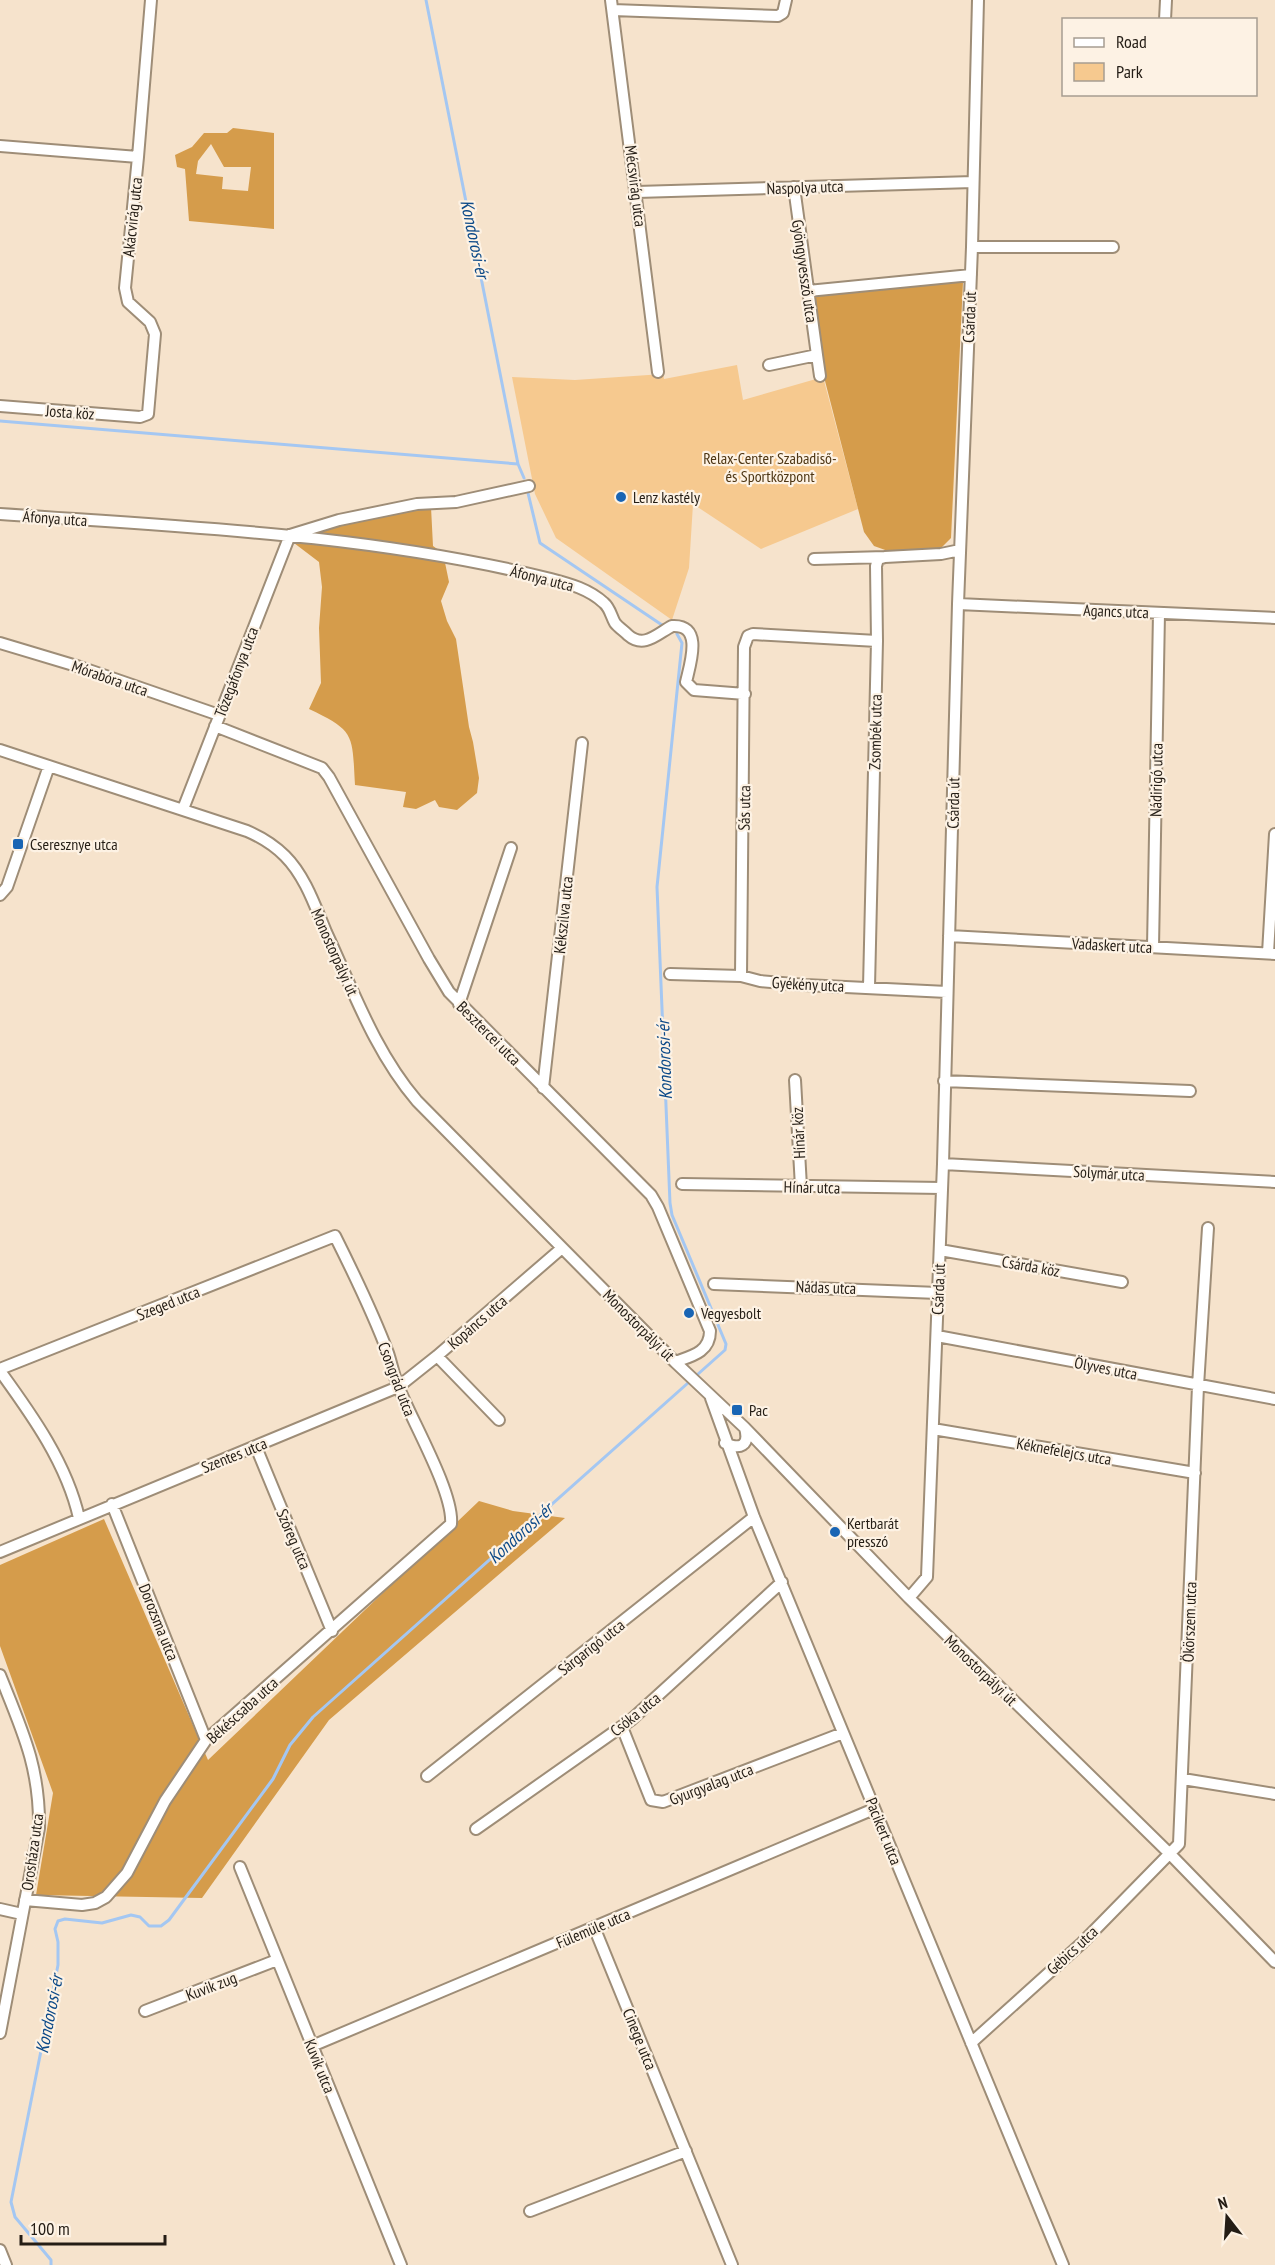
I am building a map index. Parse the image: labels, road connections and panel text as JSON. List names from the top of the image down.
{
  "streets": {
    "street": [
      "Mécsvirág utca",
      "Naspolya utca",
      "Akácvirág utca",
      "Gyöngyvessző utca",
      "Csárda út",
      "Josta köz",
      "Áfonya utca",
      "Agancs utca",
      "Tőzegáfonya utca",
      "Mórabóra utca",
      "Zsombék utca",
      "Nádirigó utca",
      "Sás utca",
      "Kékszilva utca",
      "Vadaskert utca",
      "Monostorpályi út",
      "Gyékény utca",
      "Besztercei utca",
      "Hínár köz",
      "Solymár utca",
      "Hínár utca",
      "Csárda köz",
      "Nádas utca",
      "Szeged utca",
      "Kopáncs utca",
      "Ölyves utca",
      "Csongrád utca",
      "Kéknefelejcs utca",
      "Szentes utca",
      "Szőreg utca",
      "Dorozsma utca",
      "Ökörszem utca",
      "Sárgarigó utca",
      "Békéscsaba utca",
      "Csóka utca",
      "Gyurgyalag utca",
      "Pacikert utca",
      "Orosháza utca",
      "Fülemüle utca",
      "Gébics utca",
      "Kuvik zug",
      "Cinege utca",
      "Kuvik utca"
    ]
  },
  "crossings": [
    ["Mécsvirág utca", "Naspolya utca"],
    ["Naspolya utca", "Gyöngyvessző utca"],
    ["Naspolya utca", "Csárda út"],
    ["Akácvirág utca", "Josta köz"],
    ["Csárda út", "Agancs utca"],
    ["Csárda út", "Vadaskert utca"],
    ["Csárda út", "Monostorpályi út"],
    ["Csárda út", "Gyékény utca"],
    ["Csárda út", "Solymár utca"],
    ["Csárda út", "Hínár utca"],
    ["Csárda út", "Csárda köz"],
    ["Csárda út", "Nádas utca"],
    ["Csárda út", "Ölyves utca"],
    ["Csárda út", "Kéknefelejcs utca"],
    ["Áfonya utca", "Tőzegáfonya utca"],
    ["Áfonya utca", "Sás utca"],
    ["Agancs utca", "Nádirigó utca"],
    ["Tőzegáfonya utca", "Mórabóra utca"],
    ["Tőzegáfonya utca", "Monostorpályi út"],
    ["Tőzegáfonya utca", "Besztercei utca"],
    ["Mórabóra utca", "Besztercei utca"],
    ["Zsombék utca", "Sás utca"],
    ["Zsombék utca", "Gyékény utca"],
    ["Nádirigó utca", "Vadaskert utca"],
    ["Sás utca", "Gyékény utca"],
    ["Kékszilva utca", "Besztercei utca"],
    ["Monostorpályi út", "Besztercei utca"],
    ["Monostorpályi út", "Kopáncs utca"],
    ["Monostorpályi út", "Ökörszem utca"],
    ["Monostorpályi út", "Pacikert utca"],
    ["Monostorpályi út", "Gébics utca"],
    ["Hínár köz", "Hínár utca"],
    ["Szeged utca", "Csongrád utca"],
    ["Kopáncs utca", "Csongrád utca"],
    ["Kopáncs utca", "Szentes utca"],
    ["Ölyves utca", "Ökörszem utca"],
    ["Csongrád utca", "Szentes utca"],
    ["Csongrád utca", "Békéscsaba utca"],
    ["Kéknefelejcs utca", "Ökörszem utca"],
    ["Szentes utca", "Szőreg utca"],
    ["Szentes utca", "Dorozsma utca"],
    ["Szőreg utca", "Békéscsaba utca"],
    ["Dorozsma utca", "Békéscsaba utca"],
    ["Ökörszem utca", "Gébics utca"],
    ["Sárgarigó utca", "Pacikert utca"],
    ["Békéscsaba utca", "Orosháza utca"],
    ["Csóka utca", "Gyurgyalag utca"],
    ["Csóka utca", "Pacikert utca"],
    ["Gyurgyalag utca", "Pacikert utca"],
    ["Pacikert utca", "Fülemüle utca"],
    ["Pacikert utca", "Gébics utca"],
    ["Fülemüle utca", "Cinege utca"],
    ["Fülemüle utca", "Kuvik utca"],
    ["Kuvik zug", "Kuvik utca"]
  ],
  "water": ["Kondorosi-ér"],
  "parks": ["Relax-Center Szabadiső- és Sportközpont"],
  "places": {
    "other": ["Lenz kastély", "Vegyesbolt", "Kertbarát presszó"],
    "transit": ["Cseresznye utca", "Pac"]
  },
  "legend": ["Road", "Park"],
  "scale_bar": "100 m",
  "north": "top"
}
